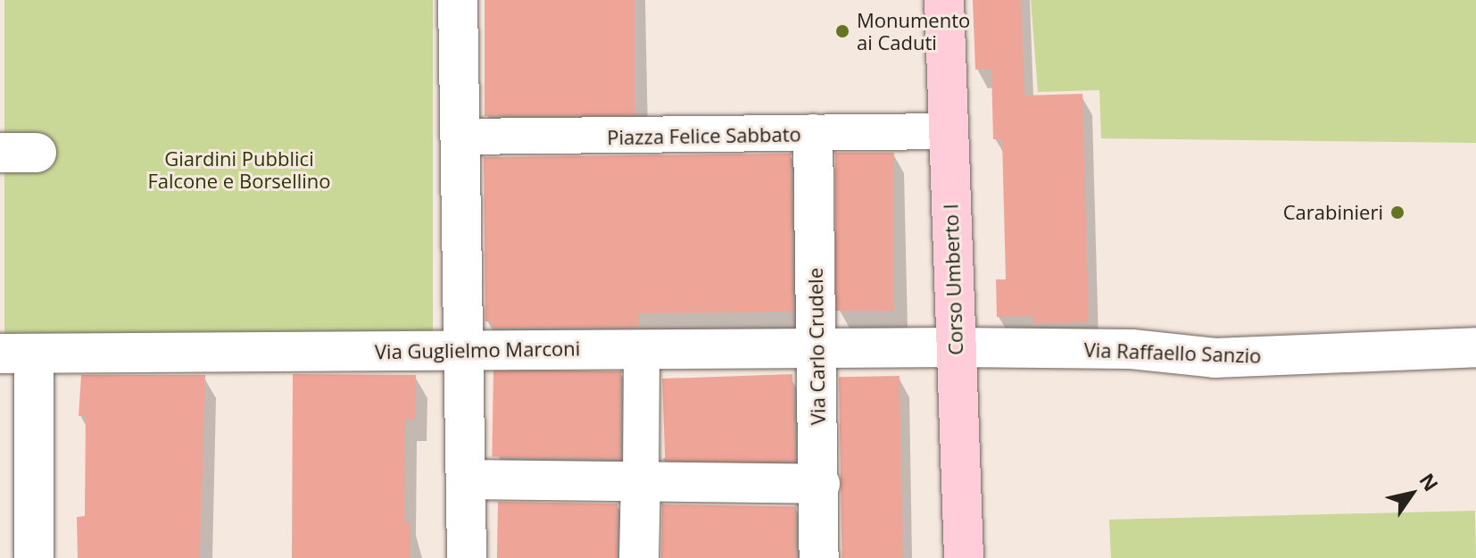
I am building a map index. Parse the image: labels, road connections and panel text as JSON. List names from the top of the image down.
{
  "streets": {
    "main road": ["Corso Umberto I"],
    "street": [
      "Piazza Felice Sabbato",
      "Via Carlo Crudele",
      "Via Guglielmo Marconi",
      "Via Raffaello Sanzio"
    ]
  },
  "crossings": [
    ["Piazza Felice Sabbato", "Corso Umberto I"],
    ["Piazza Felice Sabbato", "Via Carlo Crudele"],
    ["Corso Umberto I", "Via Guglielmo Marconi"],
    ["Corso Umberto I", "Via Raffaello Sanzio"],
    ["Via Carlo Crudele", "Via Guglielmo Marconi"],
    ["Via Guglielmo Marconi", "Via Raffaello Sanzio"]
  ],
  "parks": ["Giardini Pubblici Falcone e Borsellino"],
  "places": ["Monumento ai Caduti", "Carabinieri"],
  "north": "top right"
}
